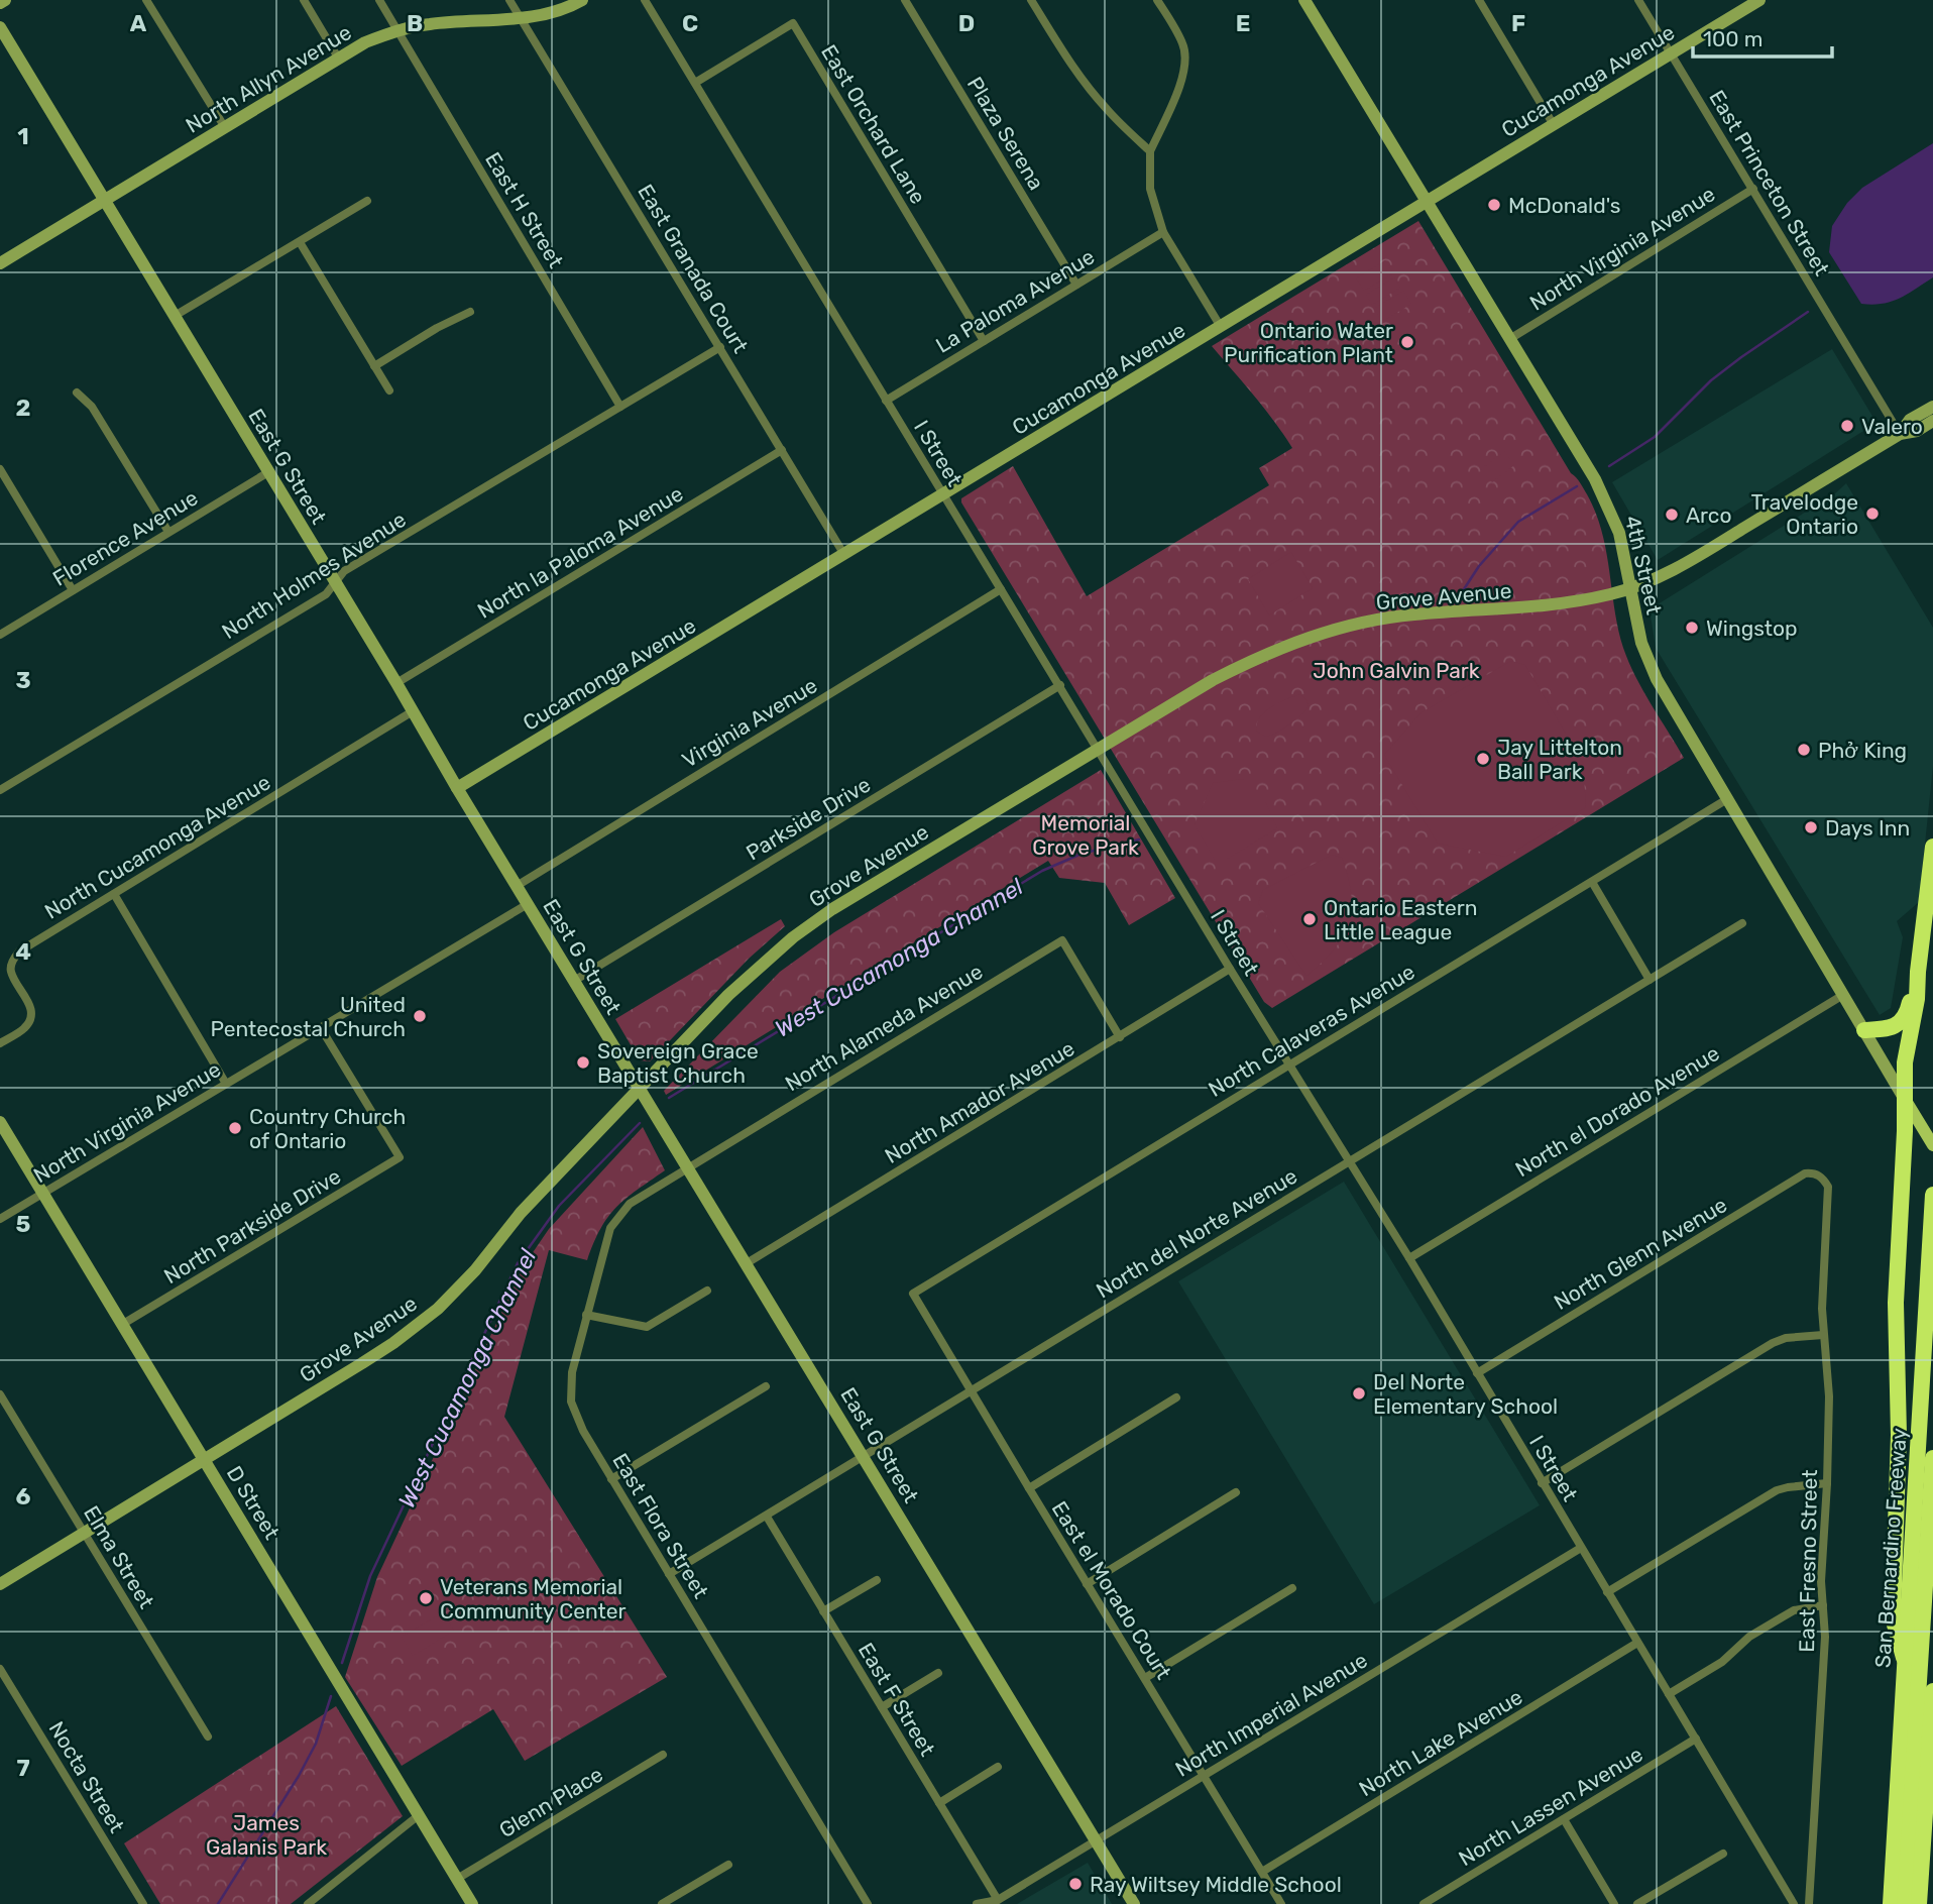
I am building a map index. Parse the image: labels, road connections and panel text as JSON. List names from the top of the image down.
{
  "streets": {
    "highway": ["San Bernardino Freeway"],
    "main road": ["4th Street"],
    "street": [
      "North Allyn Avenue",
      "Cucamonga Avenue",
      "East Orchard Lane",
      "Plaza Serena",
      "East Princeton Street",
      "East H Street",
      "North Virginia Avenue",
      "East Granada Court",
      "La Paloma Avenue",
      "I Street",
      "East G Street",
      "Florence Avenue",
      "North la Paloma Avenue",
      "North Holmes Avenue",
      "Grove Avenue",
      "Virginia Avenue",
      "Parkside Drive",
      "North Cucamonga Avenue",
      "North Alameda Avenue",
      "North Calaveras Avenue",
      "North Amador Avenue",
      "North el Dorado Avenue",
      "North Parkside Drive",
      "North del Norte Avenue",
      "North Glenn Avenue",
      "D Street",
      "East Flora Street",
      "Elma Street",
      "East Fresno Street",
      "East el Morado Court",
      "East F Street",
      "North Imperial Avenue",
      "North Lake Avenue",
      "Nocta Street",
      "Glenn Place",
      "North Lassen Avenue"
    ]
  },
  "crossings": [
    ["North Allyn Avenue", "East H Street"],
    ["North Allyn Avenue", "East Granada Court"],
    ["North Allyn Avenue", "East G Street"],
    ["Cucamonga Avenue", "East Princeton Street"],
    ["Cucamonga Avenue", "East Granada Court"],
    ["Cucamonga Avenue", "I Street"],
    ["Cucamonga Avenue", "East G Street"],
    ["Cucamonga Avenue", "4th Street"],
    ["East Orchard Lane", "La Paloma Avenue"],
    ["East Orchard Lane", "I Street"],
    ["Plaza Serena", "La Paloma Avenue"],
    ["East Princeton Street", "North Virginia Avenue"],
    ["East Princeton Street", "Grove Avenue"],
    ["East H Street", "North Holmes Avenue"],
    ["North Virginia Avenue", "East G Street"],
    ["North Virginia Avenue", "4th Street"],
    ["North Virginia Avenue", "North Parkside Drive"],
    ["North Virginia Avenue", "D Street"],
    ["East Granada Court", "North la Paloma Avenue"],
    ["East Granada Court", "North Holmes Avenue"],
    ["La Paloma Avenue", "I Street"],
    ["I Street", "Grove Avenue"],
    ["I Street", "Virginia Avenue"],
    ["I Street", "Parkside Drive"],
    ["I Street", "North Calaveras Avenue"],
    ["I Street", "North Amador Avenue"],
    ["I Street", "North el Dorado Avenue"],
    ["I Street", "North del Norte Avenue"],
    ["I Street", "North Glenn Avenue"],
    ["I Street", "North Imperial Avenue"],
    ["I Street", "North Lake Avenue"],
    ["I Street", "North Lassen Avenue"],
    ["East G Street", "Florence Avenue"],
    ["East G Street", "North la Paloma Avenue"],
    ["East G Street", "North Holmes Avenue"],
    ["East G Street", "Grove Avenue"],
    ["East G Street", "Virginia Avenue"],
    ["East G Street", "Parkside Drive"],
    ["East G Street", "North Cucamonga Avenue"],
    ["East G Street", "North Alameda Avenue"],
    ["East G Street", "North Amador Avenue"],
    ["East G Street", "North del Norte Avenue"],
    ["East G Street", "East Flora Street"],
    ["East G Street", "North Imperial Avenue"],
    ["4th Street", "Grove Avenue"],
    ["4th Street", "North Calaveras Avenue"],
    ["4th Street", "North el Dorado Avenue"],
    ["Grove Avenue", "D Street"],
    ["Grove Avenue", "Elma Street"],
    ["North Alameda Avenue", "North Amador Avenue"],
    ["North Alameda Avenue", "East Flora Street"],
    ["North Calaveras Avenue", "East el Morado Court"],
    ["North Parkside Drive", "D Street"],
    ["North del Norte Avenue", "East Flora Street"],
    ["North del Norte Avenue", "East el Morado Court"],
    ["North del Norte Avenue", "East F Street"],
    ["North Glenn Avenue", "East Fresno Street"],
    ["D Street", "Glenn Place"],
    ["East el Morado Court", "North Imperial Avenue"],
    ["East el Morado Court", "North Lake Avenue"],
    ["East F Street", "North Imperial Avenue"]
  ],
  "water": ["West Cucamonga Channel"],
  "parks": ["John Galvin Park", "Memorial Grove Park", "James Galanis Park"],
  "places": [
    "McDonald's",
    "Ontario Water Purification Plant",
    "Valero",
    "Travelodge Ontario",
    "Arco",
    "Wingstop",
    "Phở King",
    "Jay Littelton Ball Park",
    "Days Inn",
    "Ontario Eastern Little League",
    "United Pentecostal Church",
    "Sovereign Grace Baptist Church",
    "Country Church of Ontario",
    "Del Norte Elementary School",
    "Veterans Memorial Community Center",
    "Ray Wiltsey Middle School"
  ],
  "scale_bar": "100 m",
  "grid": {
    "columns": [
      "A",
      "B",
      "C",
      "D",
      "E",
      "F"
    ],
    "rows": [
      "1",
      "2",
      "3",
      "4",
      "5",
      "6",
      "7"
    ]
  }
}
